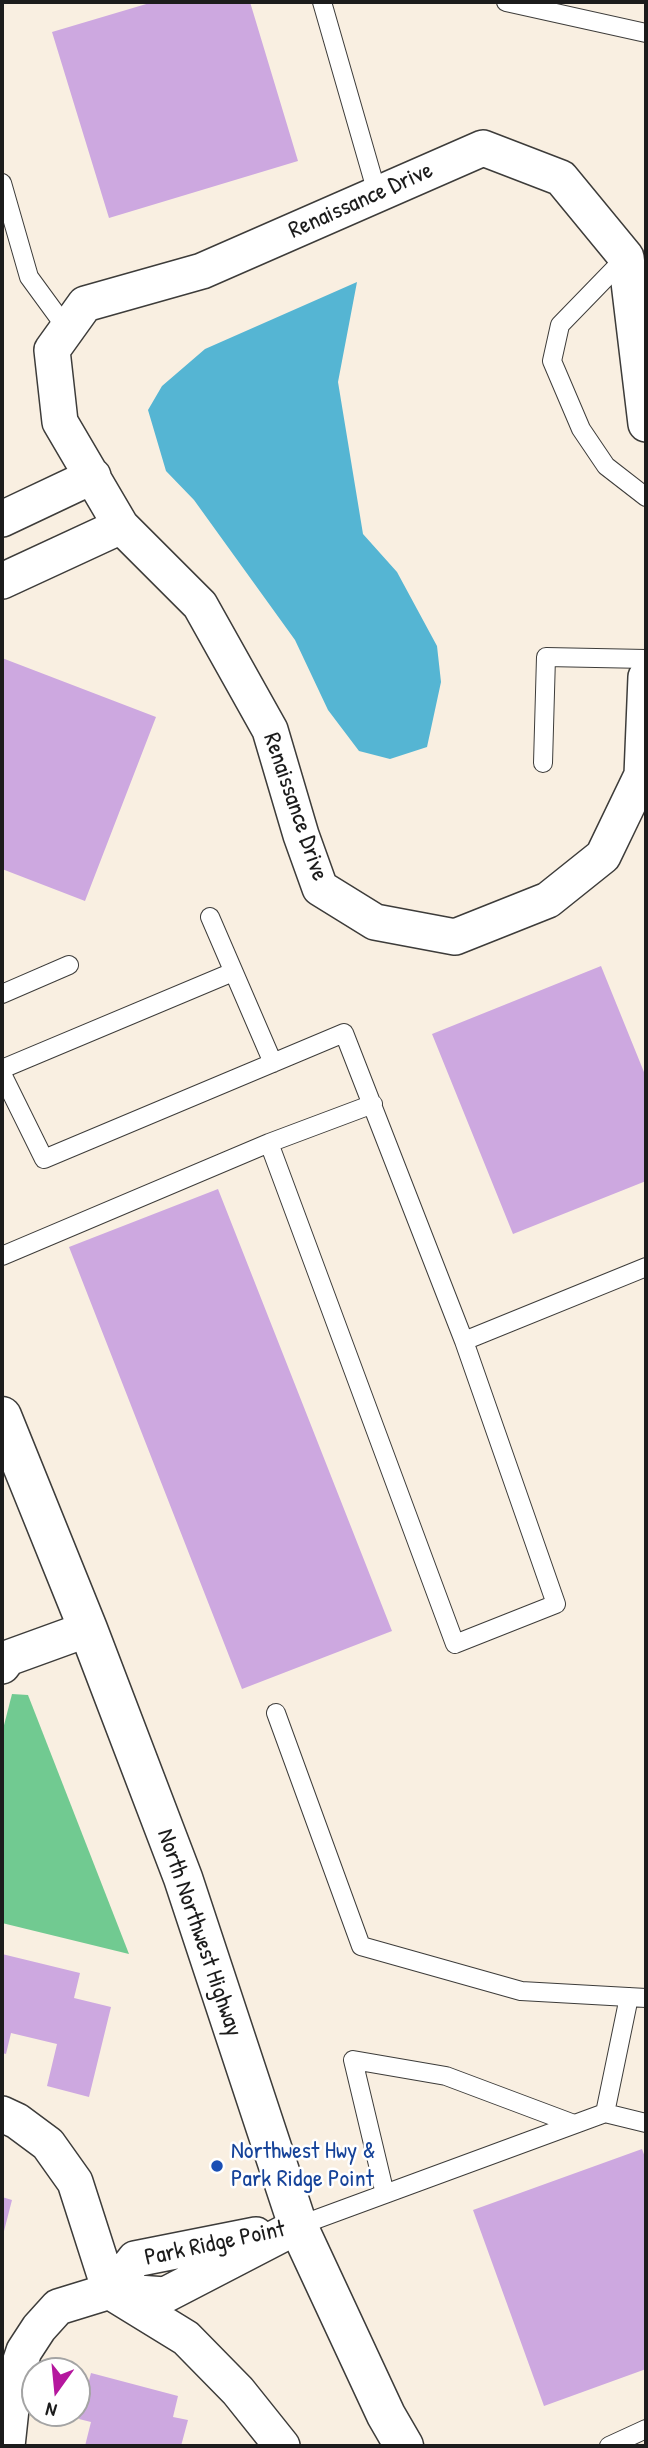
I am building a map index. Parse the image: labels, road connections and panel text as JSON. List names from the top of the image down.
{
  "streets": {
    "main road": ["North Northwest Highway"],
    "street": ["Renaissance Drive", "Park Ridge Point"]
  },
  "crossings": [
    ["North Northwest Highway", "Park Ridge Point"]
  ],
  "places": ["Northwest Hwy & Park Ridge Point"],
  "north": "bottom"
}
